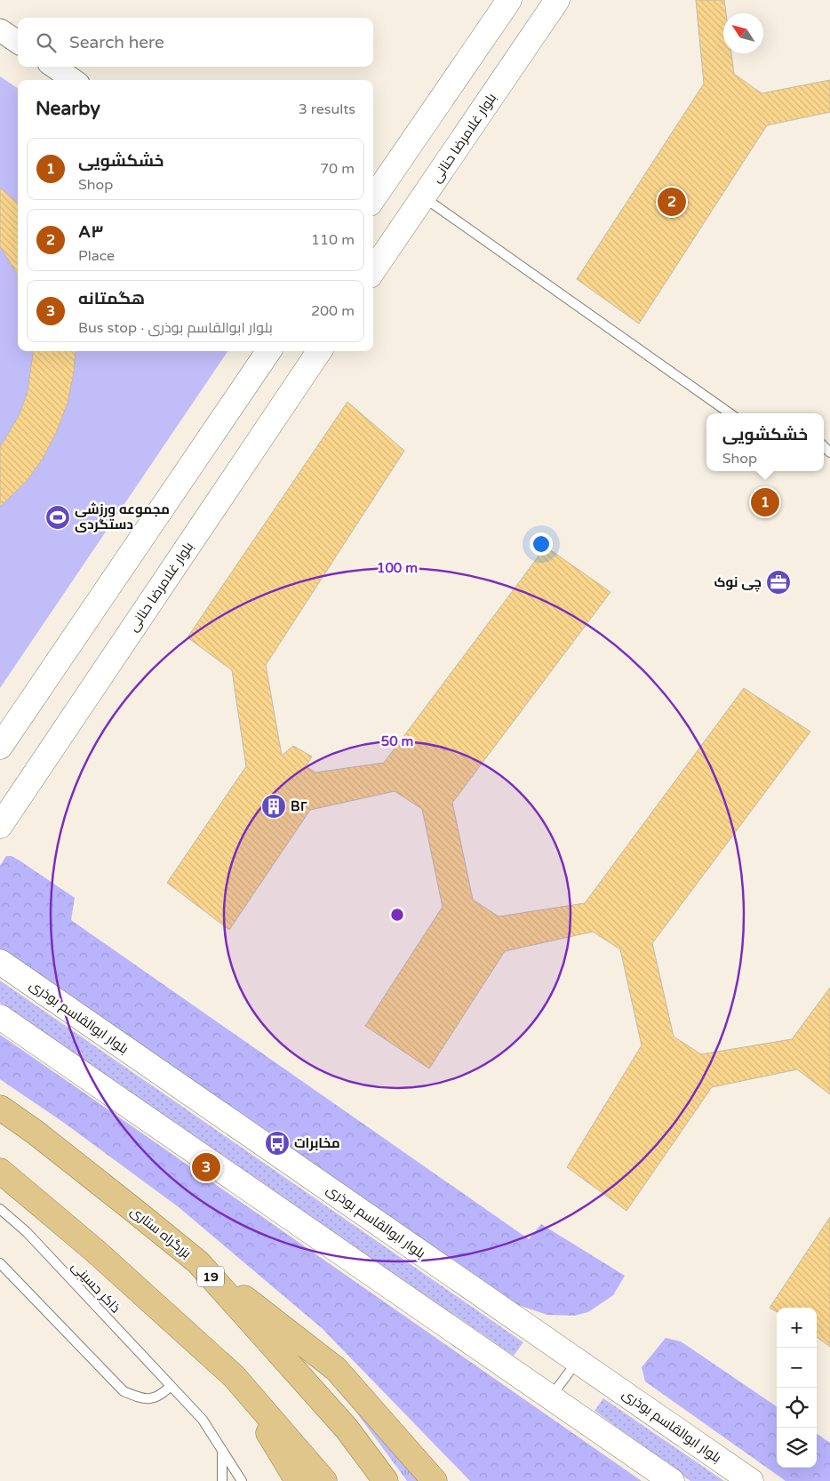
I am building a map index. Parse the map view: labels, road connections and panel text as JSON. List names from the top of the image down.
{
  "streets": {
    "highway": ["بزرگراه ستاری", "19"],
    "main road": ["بلوار غلامرضا حنانی", "بلوار ابوالقاسم بوذری"],
    "lane": ["ذاکر حسینی"]
  },
  "places": {
    "sports": ["مجموعه ورزشی دستگردی"],
    "office": ["چی نوک"],
    "building": ["B۲"],
    "bus stop": ["مخابرات"]
  },
  "north": "top left",
  "page": {
    "search": "Search here",
    "heading": ["Nearby", "3 results"],
    "list": [
      {
        "mark": "1",
        "name": "خشکشویی",
        "note": "Shop",
        "value": "70 m"
      },
      {
        "mark": "2",
        "name": "A۳",
        "note": "Place",
        "value": "110 m"
      },
      {
        "mark": "3",
        "name": "هگمتانه",
        "note": "Bus stop · بلوار ابوالقاسم بوذری",
        "value": "200 m"
      }
    ],
    "pins": ["2", "1", "3"],
    "popup": ["خشکشویی", "Shop"],
    "map_buttons": ["+", "−"]
  },
  "rings": ["100 m", "50 m"]
}
